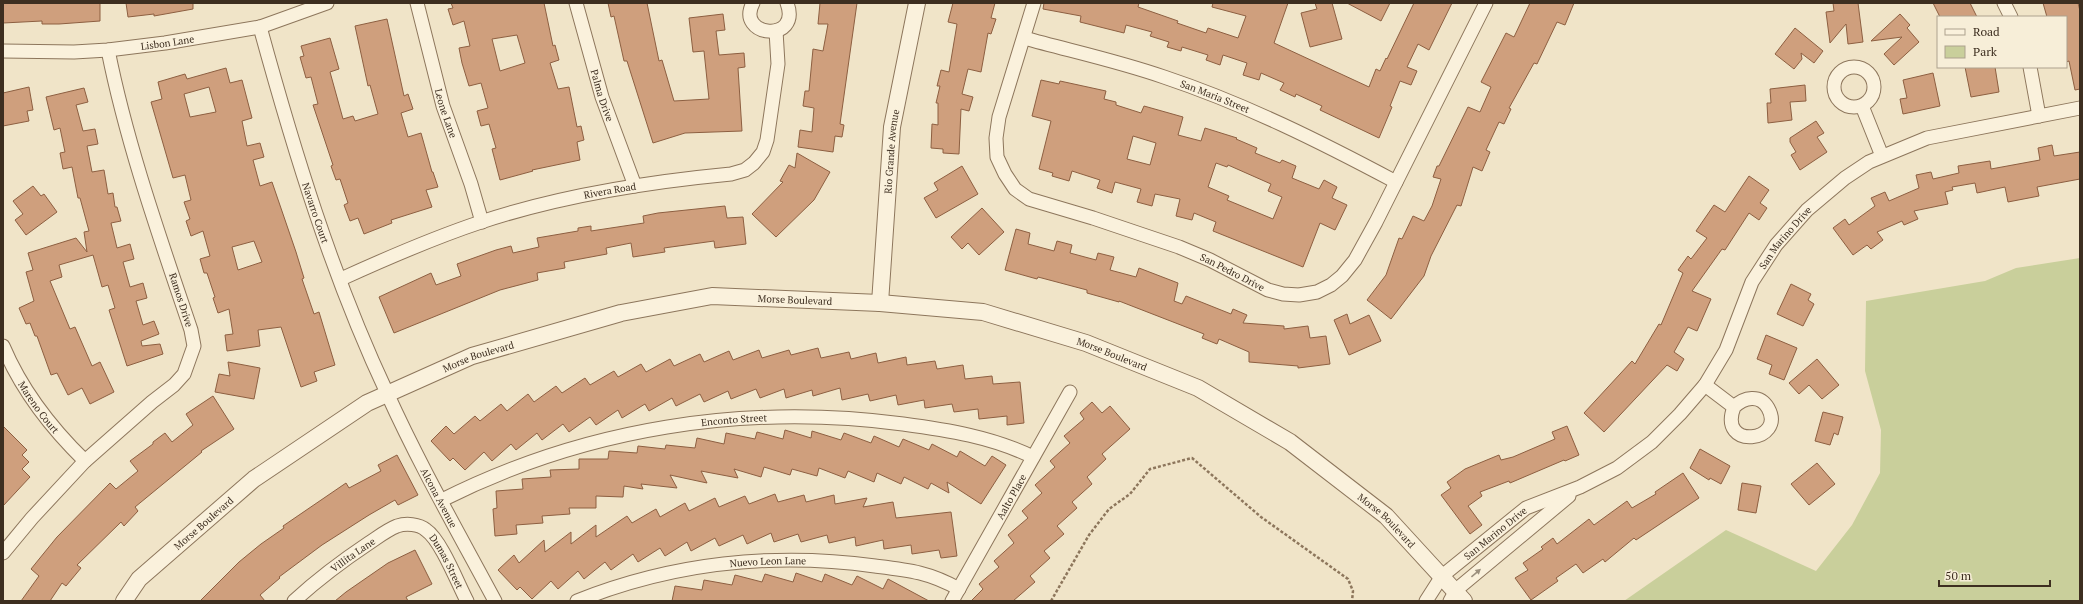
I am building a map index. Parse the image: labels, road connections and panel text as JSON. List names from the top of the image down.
{
  "streets": {
    "street": [
      "Lisbon Lane",
      "Palma Drive",
      "San Maria Street",
      "Leone Lane",
      "Rio Grande Avenue",
      "Rivera Road",
      "Navarro Court",
      "San Marino Drive",
      "San Pedro Drive",
      "Ramos Drive",
      "Morse Boulevard",
      "Mareno Court",
      "Enconto Street",
      "Alcona Avenue",
      "Aalto Place",
      "Villita Lane",
      "Nuevo Leon Lane",
      "Dumas Street"
    ]
  },
  "crossings": [
    ["Lisbon Lane", "Navarro Court"],
    ["Lisbon Lane", "Ramos Drive"],
    ["Palma Drive", "Rivera Road"],
    ["San Maria Street", "San Pedro Drive"],
    ["Leone Lane", "Rivera Road"],
    ["Rio Grande Avenue", "Morse Boulevard"],
    ["Rivera Road", "Navarro Court"],
    ["Navarro Court", "Morse Boulevard"],
    ["Navarro Court", "Alcona Avenue"],
    ["San Marino Drive", "Morse Boulevard"],
    ["Ramos Drive", "Mareno Court"],
    ["Morse Boulevard", "Alcona Avenue"],
    ["Enconto Street", "Alcona Avenue"],
    ["Enconto Street", "Aalto Place"],
    ["Aalto Place", "Nuevo Leon Lane"],
    ["Villita Lane", "Dumas Street"]
  ],
  "legend": ["Road", "Park"],
  "scale_bar": "50 m"
}
